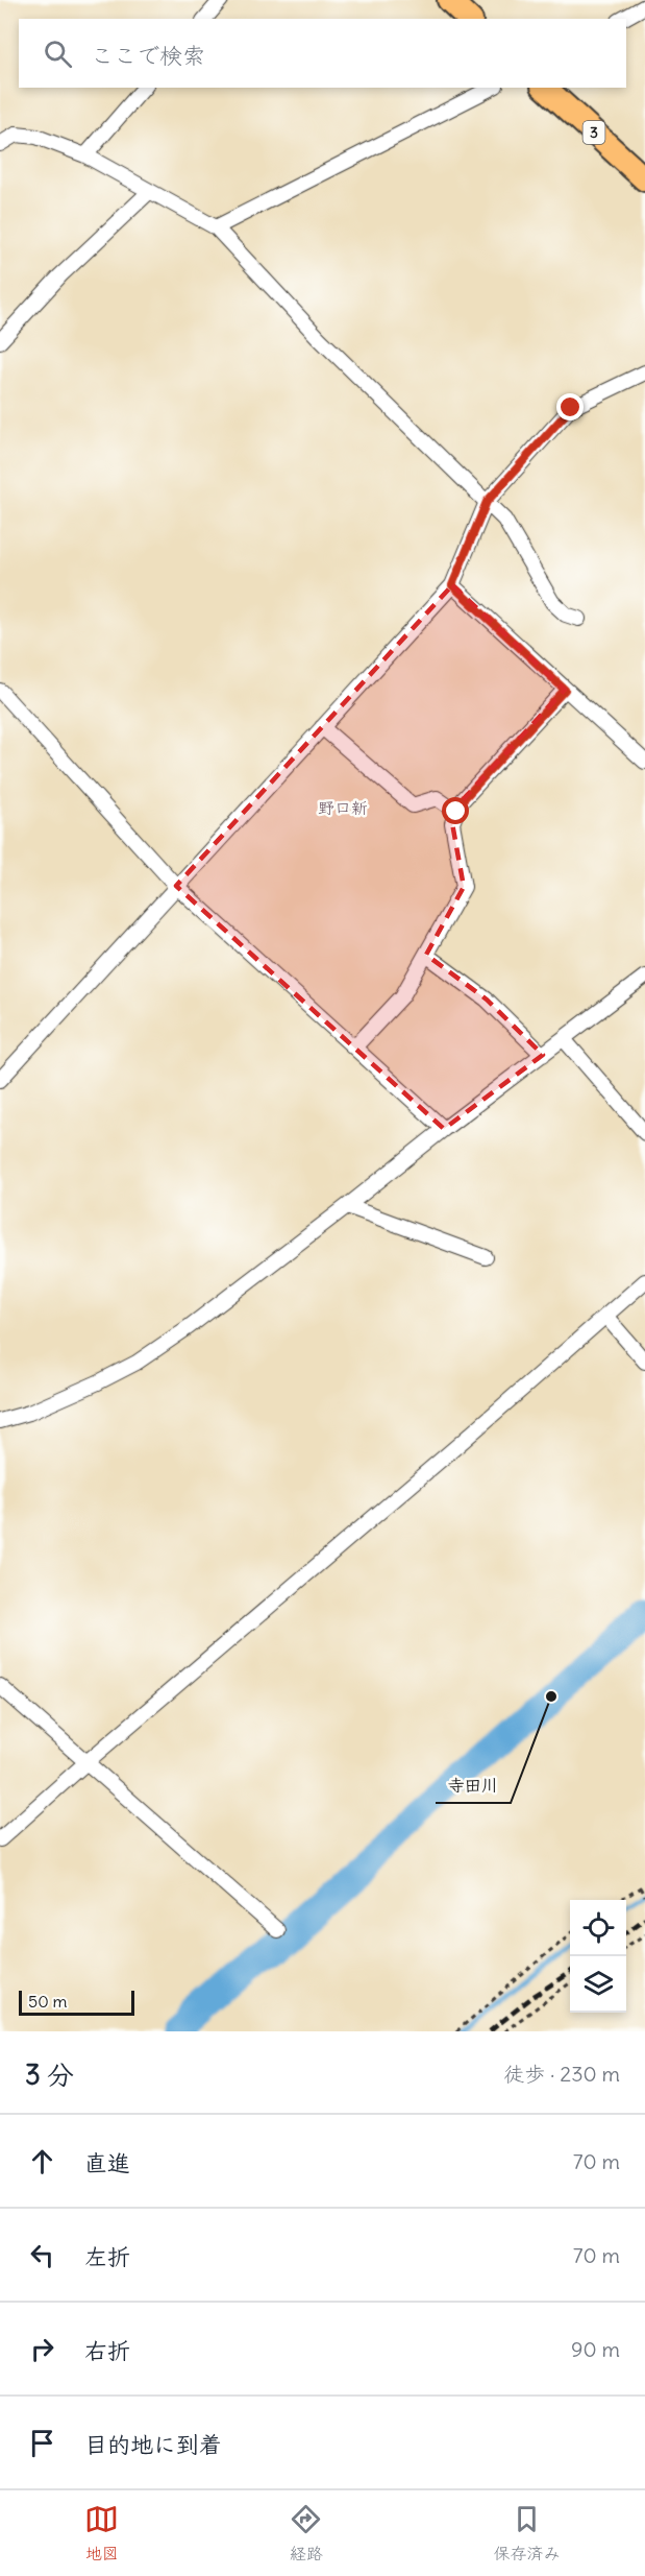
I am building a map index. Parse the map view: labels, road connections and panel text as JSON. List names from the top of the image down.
{
  "streets": {
    "main road": ["3"]
  },
  "districts": ["野口新"],
  "places": ["寺田川"],
  "scale_bar": "50 m",
  "page": {
    "search": "ここで検索",
    "scale": "50 m",
    "heading": ["3 分", "徒歩 · 230 m"],
    "list": [
      ["直進", "70 m"],
      ["左折", "70 m"],
      ["右折", "90 m"],
      "目的地に到着"
    ],
    "nav": ["地図", "経路", "保存済み"]
  }
}
